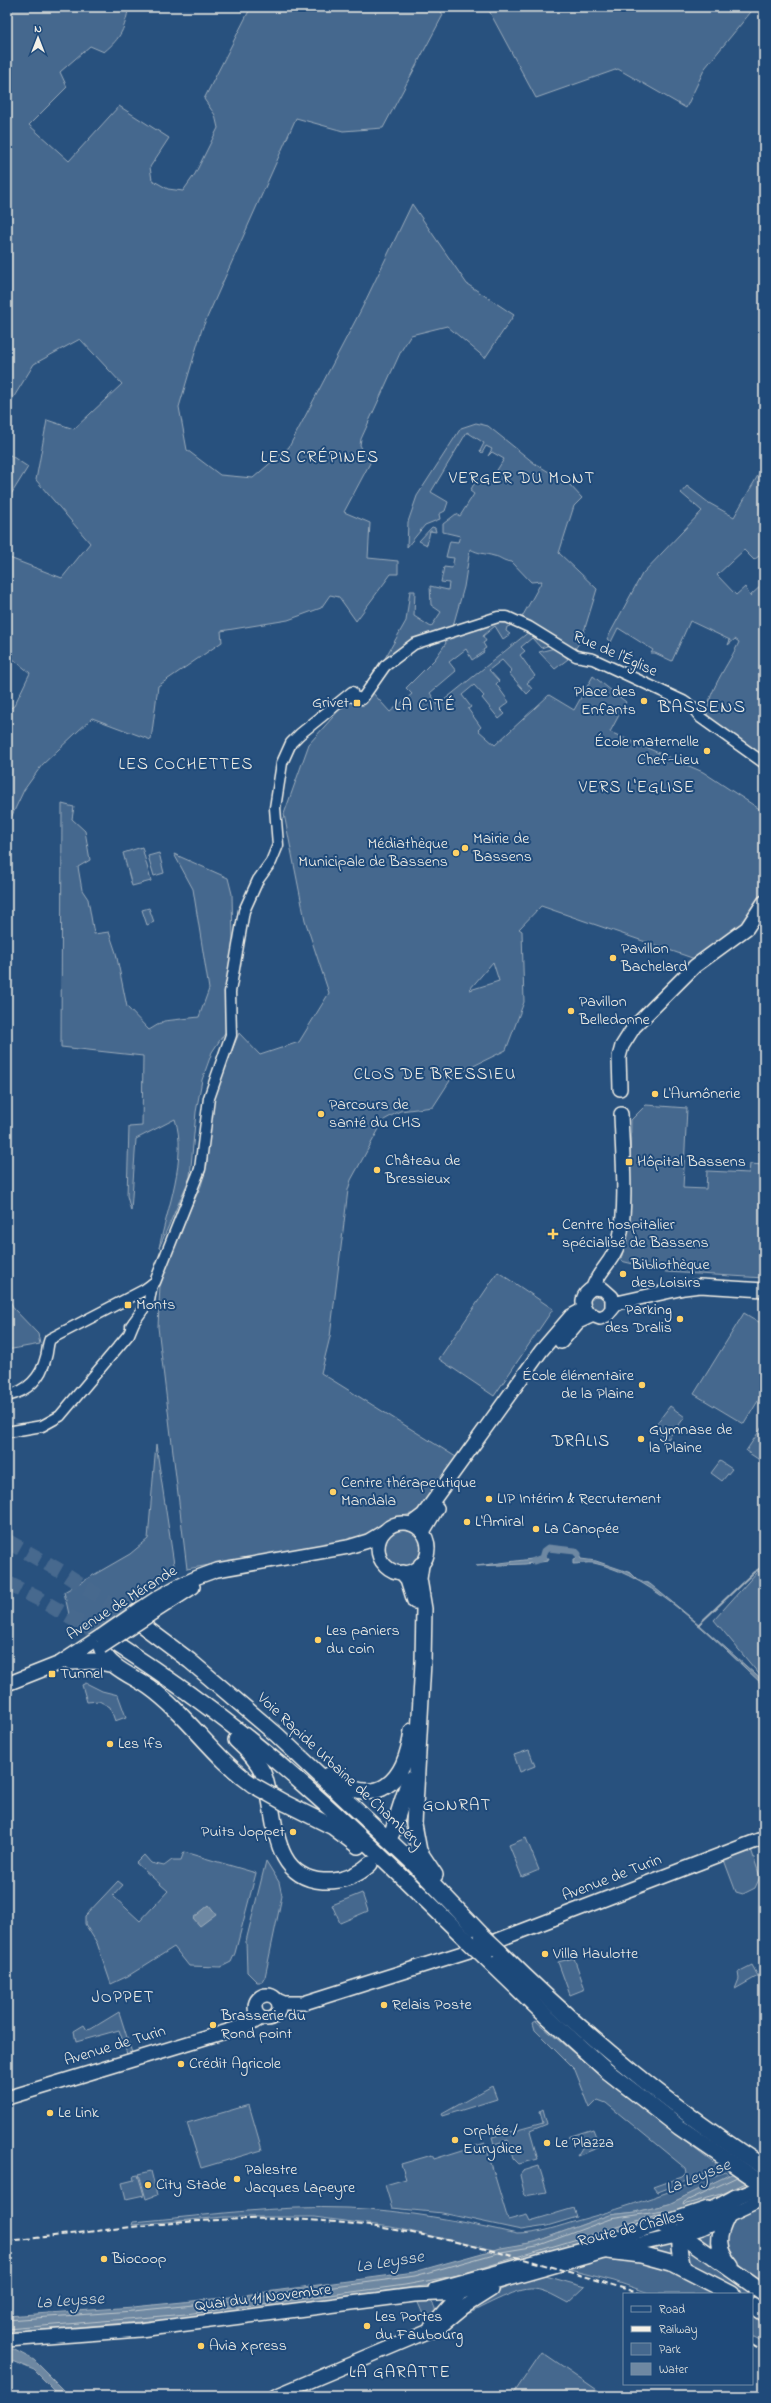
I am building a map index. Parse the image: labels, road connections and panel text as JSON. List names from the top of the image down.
{
  "streets": {
    "highway": ["Voie Rapide Urbaine de Chambéry"],
    "main road": [
      "Avenue de Mérande",
      "Avenue de Turin",
      "Route de Challes",
      "Quai du 11 Novembre"
    ],
    "street": ["Rue de l'Église"]
  },
  "crossings": [
    ["Avenue de Mérande", "Voie Rapide Urbaine de Chambéry"],
    ["Voie Rapide Urbaine de Chambéry", "Avenue de Turin"],
    ["Route de Challes", "Quai du 11 Novembre"]
  ],
  "districts": [
    "LES CRÉPINES",
    "VERGER DU MONT",
    "LA CITÉ",
    "BASSENS",
    "LES COCHETTES",
    "VERS L'EGLISE",
    "CLOS DE BRESSIEU",
    "DRALIS",
    "GONRAT",
    "JOPPET",
    "LA GARATTE"
  ],
  "water": ["La Leysse"],
  "places": {
    "other": [
      "Place des Enfants",
      "École maternelle Chef-Lieu",
      "Mairie de Bassens",
      "Médiathèque Municipale de Bassens",
      "Pavillon Bachelard",
      "Pavillon Belledonne",
      "L'Aumônerie",
      "Parcours de santé du CHS",
      "Château de Bressieux",
      "Bibliothèque des Loisirs",
      "Parking des Dralis",
      "École élémentaire de la Plaine",
      "Gymnase de la Plaine",
      "Centre thérapeutique Mandala",
      "LIP Intérim & Recrutement",
      "L'Amiral",
      "La Canopée",
      "Les paniers du coin",
      "Les Ifs",
      "Puits Joppet",
      "Villa Haulotte",
      "Relais Poste",
      "Brasserie du Rond point",
      "Crédit Agricole",
      "Le Link",
      "Orphée / Eurydice",
      "Le Plazza",
      "Palestre Jacques Lapeyre",
      "City Stade",
      "Biocoop",
      "Les Portes du Faubourg",
      "Avia Xpress"
    ],
    "transit": [
      "Grivet",
      "Hôpital Bassens",
      "Monts",
      "Tunnel"
    ],
    "health": ["Centre hospitalier spécialisé de Bassens"]
  },
  "legend": [
    "Road",
    "Railway",
    "Park",
    "Water"
  ],
  "north": "top"
}
